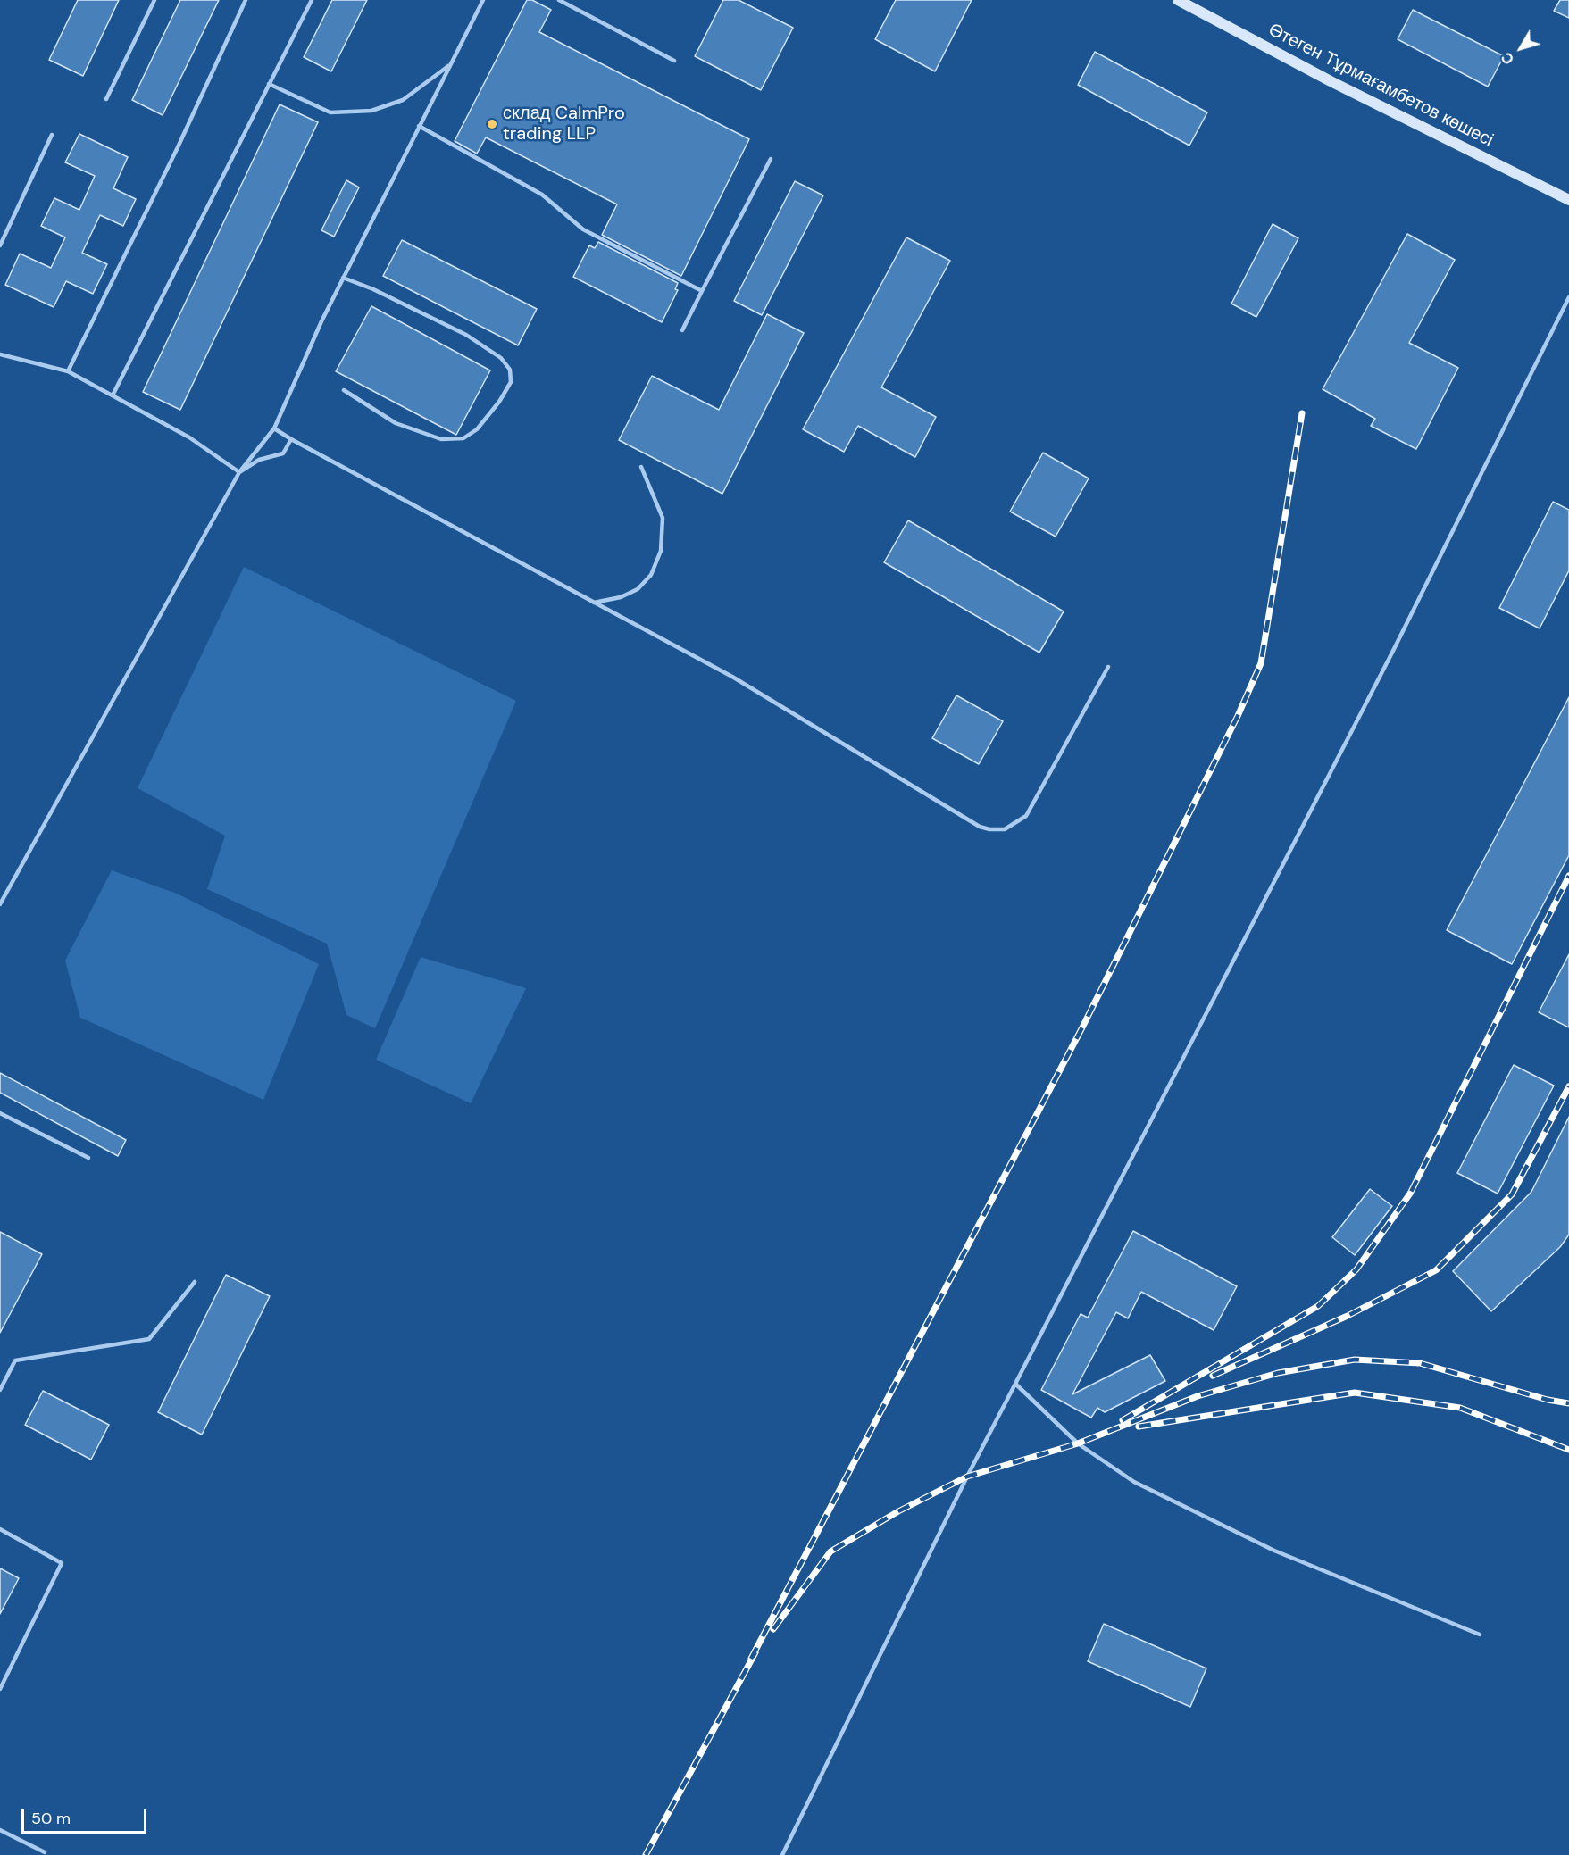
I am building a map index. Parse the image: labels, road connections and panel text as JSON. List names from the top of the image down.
{
  "streets": {
    "street": ["Өтеген Тұрмағамбетов көшесі"]
  },
  "places": ["склад CalmPro trading LLP"],
  "scale_bar": "50 m",
  "north": "bottom left"
}
